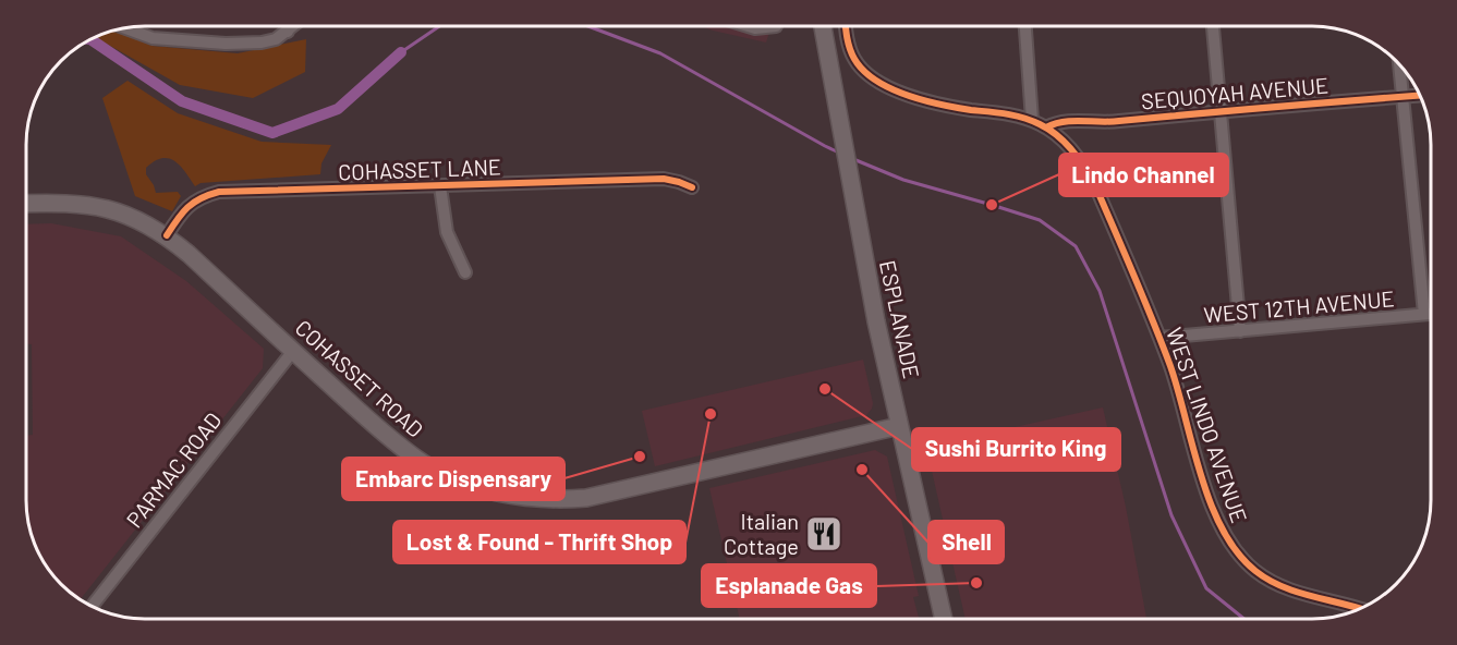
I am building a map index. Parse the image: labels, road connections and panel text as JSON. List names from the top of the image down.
{
  "streets": {
    "main road": ["ESPLANADE", "COHASSET ROAD"],
    "street": [
      "SEQUOYAH AVENUE",
      "COHASSET LANE",
      "WEST 12TH AVENUE",
      "WEST LINDO AVENUE",
      "PARMAC ROAD"
    ]
  },
  "crossings": [
    ["SEQUOYAH AVENUE", "WEST LINDO AVENUE"],
    ["COHASSET LANE", "COHASSET ROAD"],
    ["WEST 12TH AVENUE", "WEST LINDO AVENUE"],
    ["ESPLANADE", "COHASSET ROAD"],
    ["COHASSET ROAD", "PARMAC ROAD"]
  ],
  "places": {
    "other": [
      "Lindo Channel",
      "Sushi Burrito King",
      "Lost & Found - Thrift Shop",
      "Embarc Dispensary",
      "Shell",
      "Esplanade Gas"
    ],
    "restaurant": ["Italian Cottage"]
  }
}
